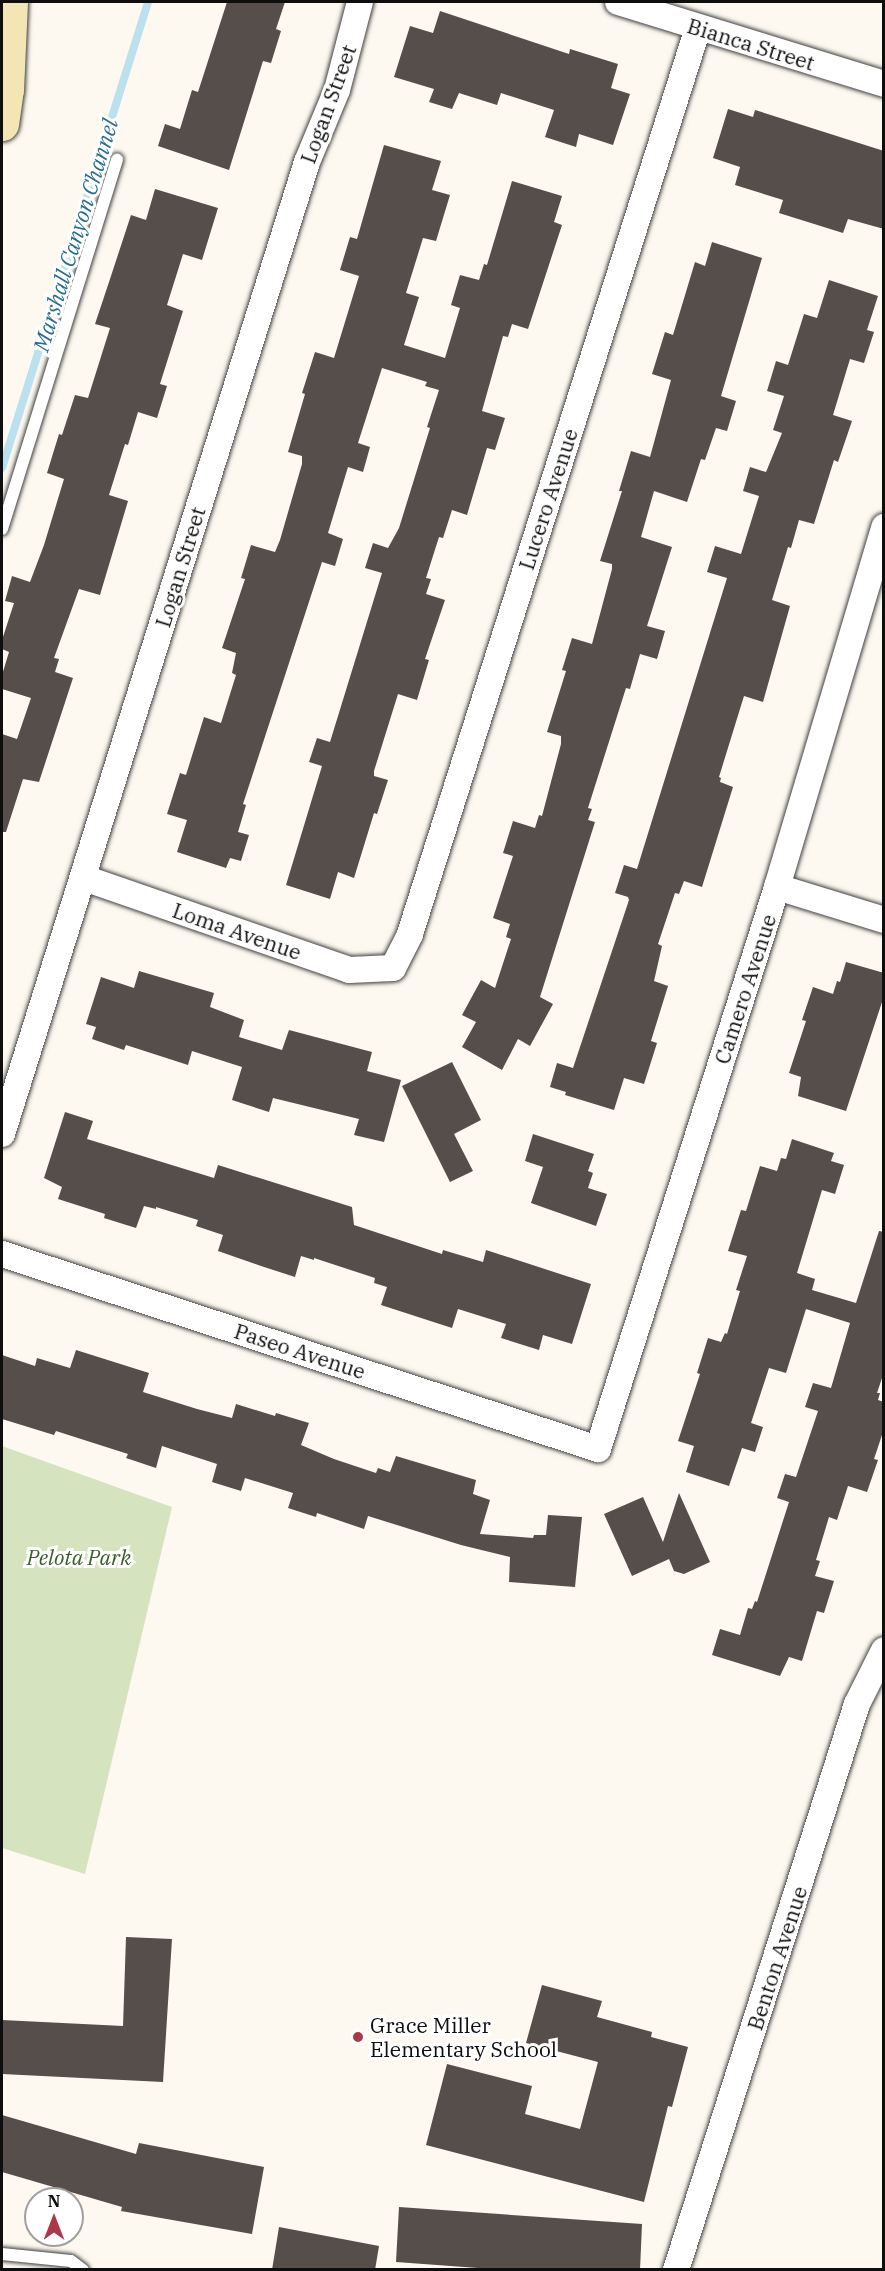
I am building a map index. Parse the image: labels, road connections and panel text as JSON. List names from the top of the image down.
{
  "streets": {
    "street": [
      "Bianca Street",
      "Logan Street",
      "Lucero Avenue",
      "Loma Avenue",
      "Camero Avenue",
      "Paseo Avenue",
      "Benton Avenue"
    ]
  },
  "crossings": [
    ["Bianca Street", "Lucero Avenue"],
    ["Logan Street", "Loma Avenue"],
    ["Lucero Avenue", "Loma Avenue"],
    ["Camero Avenue", "Paseo Avenue"]
  ],
  "water": ["Marshall Canyon Channel"],
  "parks": ["Pelota Park"],
  "places": ["Grace Miller Elementary School"],
  "north": "top"
}
